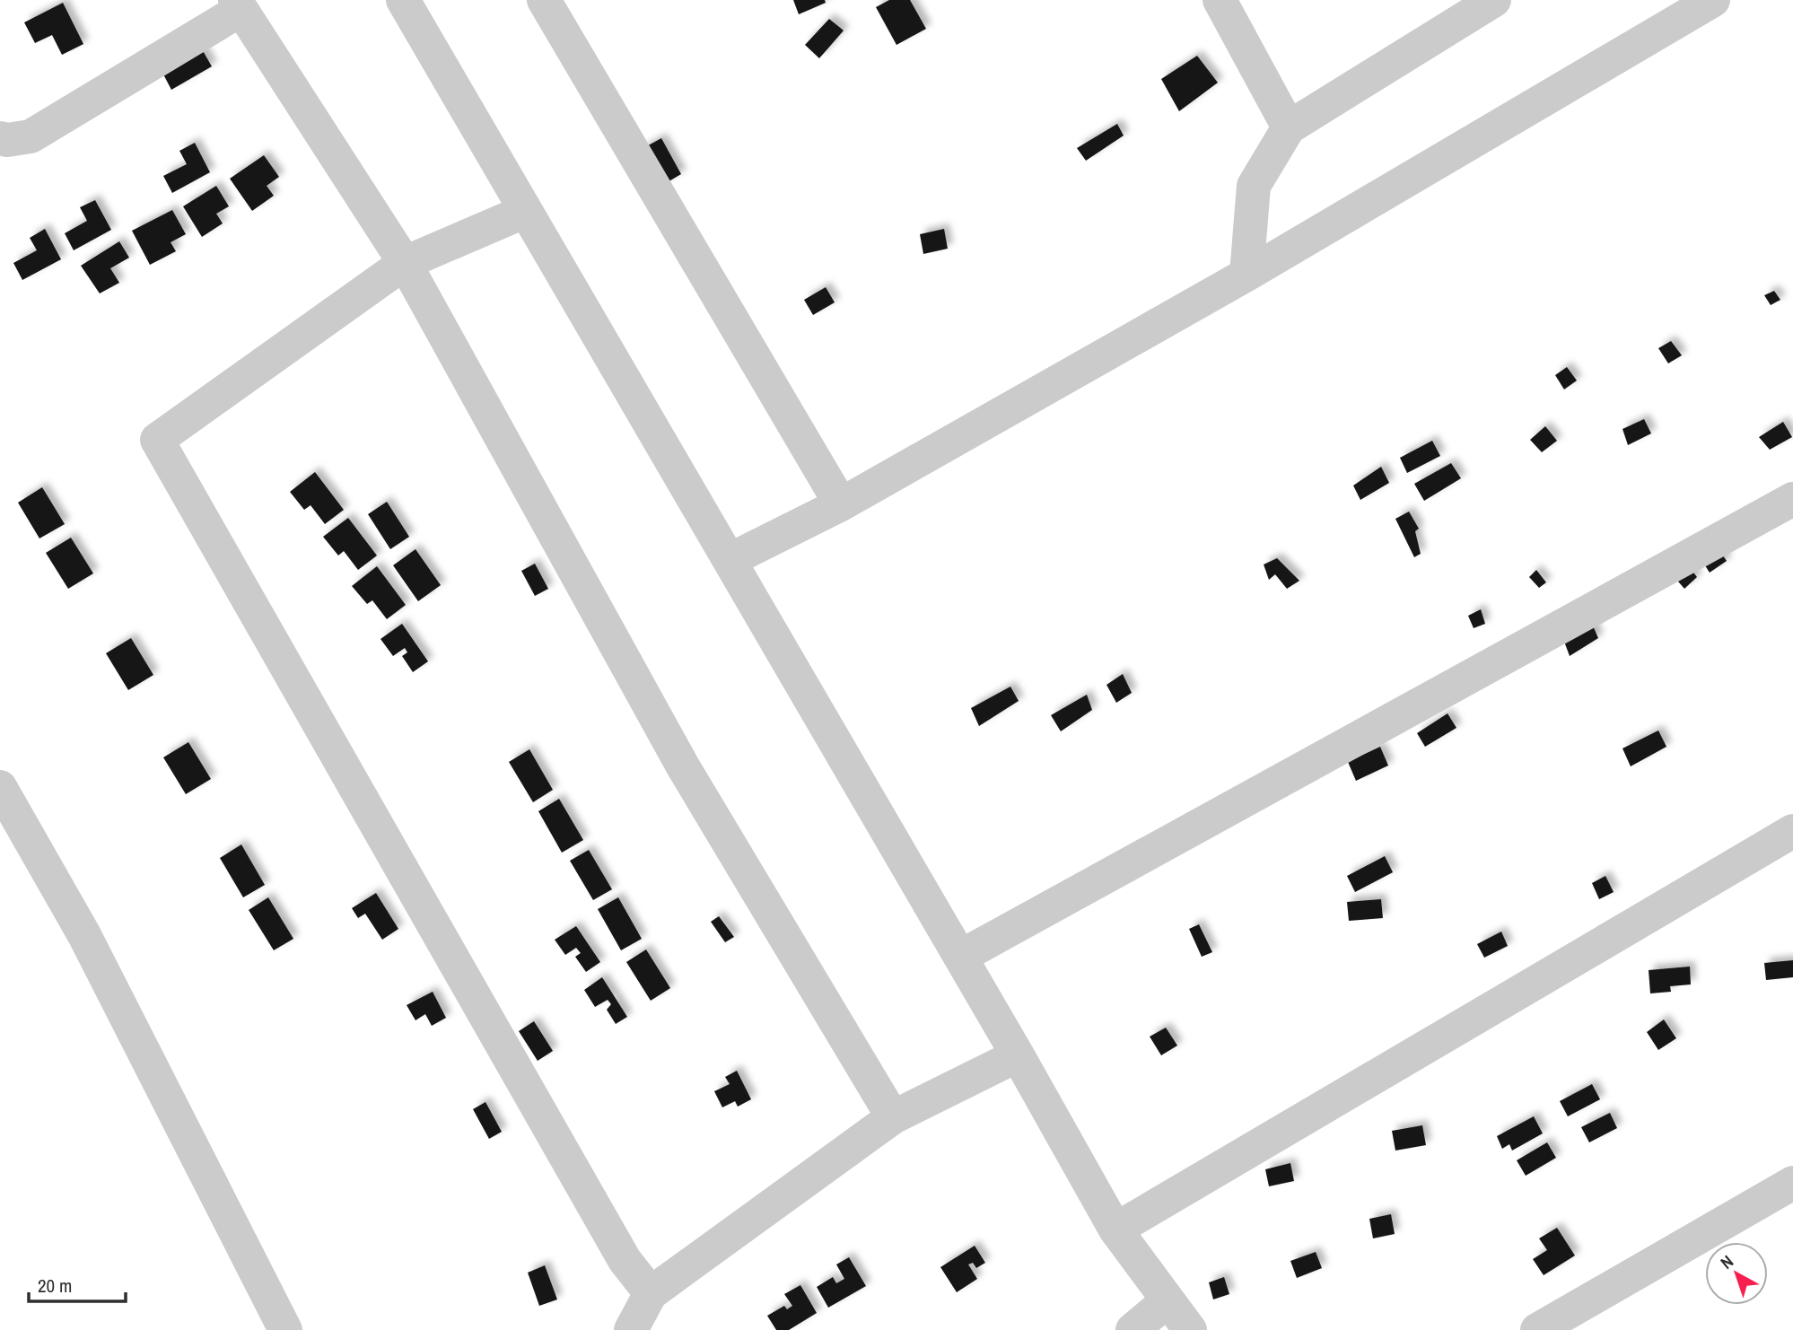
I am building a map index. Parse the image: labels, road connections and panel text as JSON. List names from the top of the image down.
{
  "scale_bar": "20 m",
  "north": "top left"
}
